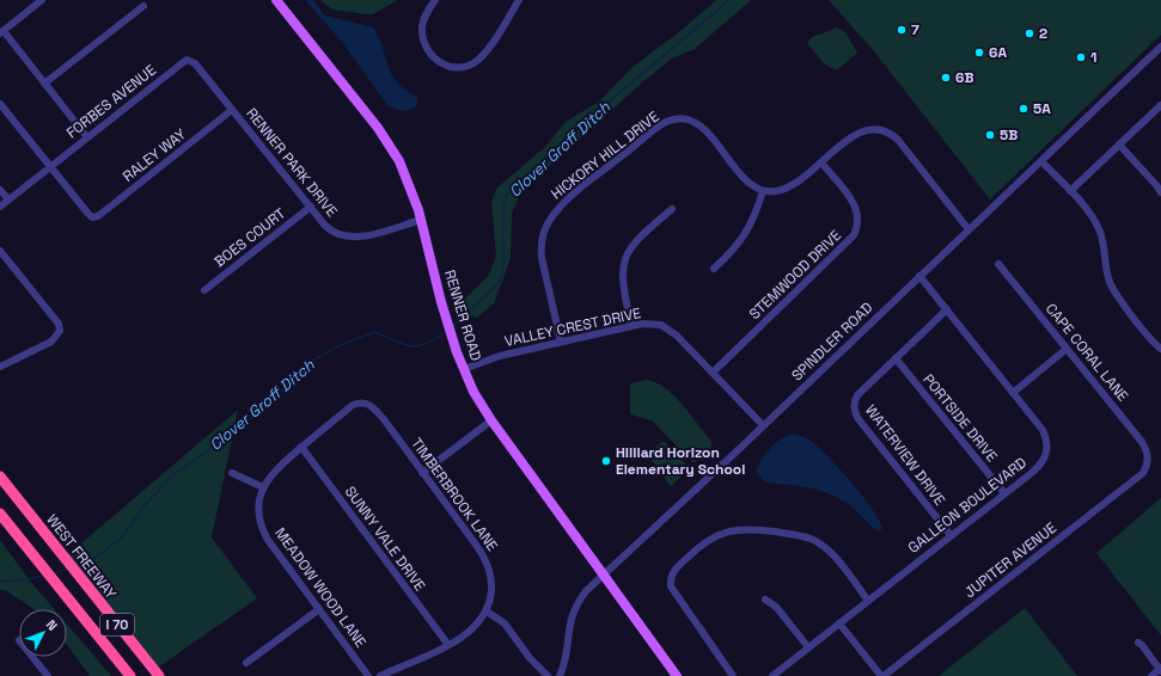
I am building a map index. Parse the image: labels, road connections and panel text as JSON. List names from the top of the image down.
{
  "streets": {
    "highway": ["WEST FREEWAY", "I 70"],
    "main road": ["RENNER ROAD"],
    "street": [
      "FORBES AVENUE",
      "RALEY WAY",
      "HICKORY HILL DRIVE",
      "RENNER PARK DRIVE",
      "BOES COURT",
      "STEMWOOD DRIVE",
      "VALLEY CREST DRIVE",
      "SPINDLER ROAD",
      "CAPE CORAL LANE",
      "PORTSIDE DRIVE",
      "WATERVIEW DRIVE",
      "TIMBERBROOK LANE",
      "GALLEON BOULEVARD",
      "SUNNY VALE DRIVE",
      "JUPITER AVENUE",
      "MEADOW WOOD LANE"
    ]
  },
  "crossings": [
    ["FORBES AVENUE", "RALEY WAY"],
    ["FORBES AVENUE", "RENNER PARK DRIVE"],
    ["RALEY WAY", "RENNER PARK DRIVE"],
    ["HICKORY HILL DRIVE", "VALLEY CREST DRIVE"],
    ["RENNER PARK DRIVE", "BOES COURT"],
    ["RENNER PARK DRIVE", "RENNER ROAD"],
    ["STEMWOOD DRIVE", "VALLEY CREST DRIVE"],
    ["RENNER ROAD", "VALLEY CREST DRIVE"],
    ["RENNER ROAD", "SPINDLER ROAD"],
    ["VALLEY CREST DRIVE", "SPINDLER ROAD"],
    ["SPINDLER ROAD", "GALLEON BOULEVARD"],
    ["CAPE CORAL LANE", "JUPITER AVENUE"],
    ["PORTSIDE DRIVE", "WATERVIEW DRIVE"],
    ["PORTSIDE DRIVE", "GALLEON BOULEVARD"],
    ["WATERVIEW DRIVE", "GALLEON BOULEVARD"],
    ["TIMBERBROOK LANE", "SUNNY VALE DRIVE"]
  ],
  "water": ["Clover Groff Ditch"],
  "places": [
    "7",
    "2",
    "6A",
    "1",
    "6B",
    "5A",
    "5B",
    "Hilliard Horizon Elementary School"
  ],
  "north": "top right"
}
